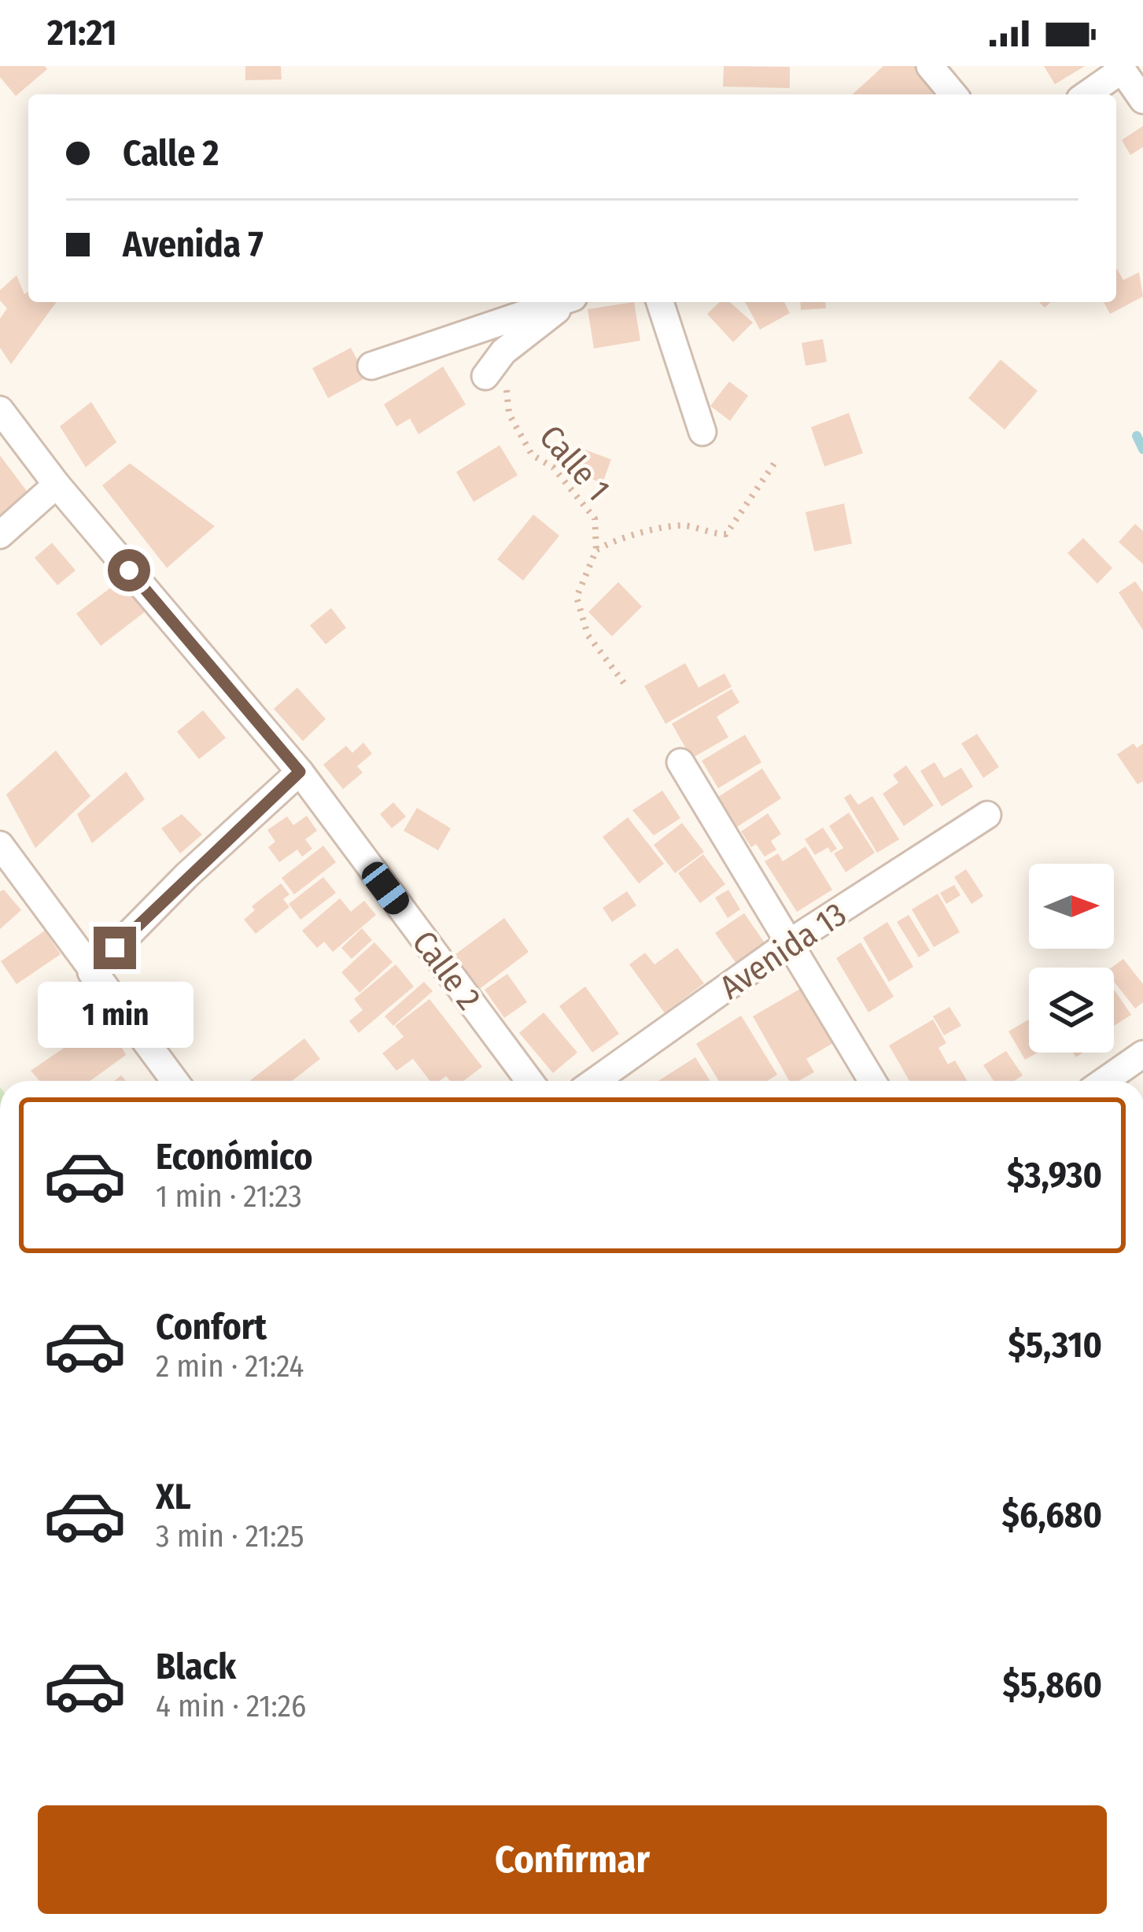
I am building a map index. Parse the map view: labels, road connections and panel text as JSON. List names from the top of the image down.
{
  "streets": {
    "street": ["Avenida 13", "Calle 2"],
    "path": ["Calle 1"]
  },
  "north": "right",
  "page": {
    "status": "21:21",
    "banner": ["Calle 2", "Avenida 7"],
    "bubble": "1 min",
    "list": [
      {
        "name": "Económico",
        "note": "1 min · 21:23",
        "value": "$3,930"
      },
      {
        "name": "Confort",
        "note": "2 min · 21:24",
        "value": "$5,310"
      },
      {
        "name": "XL",
        "note": "3 min · 21:25",
        "value": "$6,680"
      },
      {
        "name": "Black",
        "note": "4 min · 21:26",
        "value": "$5,860"
      }
    ],
    "buttons": "Confirmar"
  }
}
